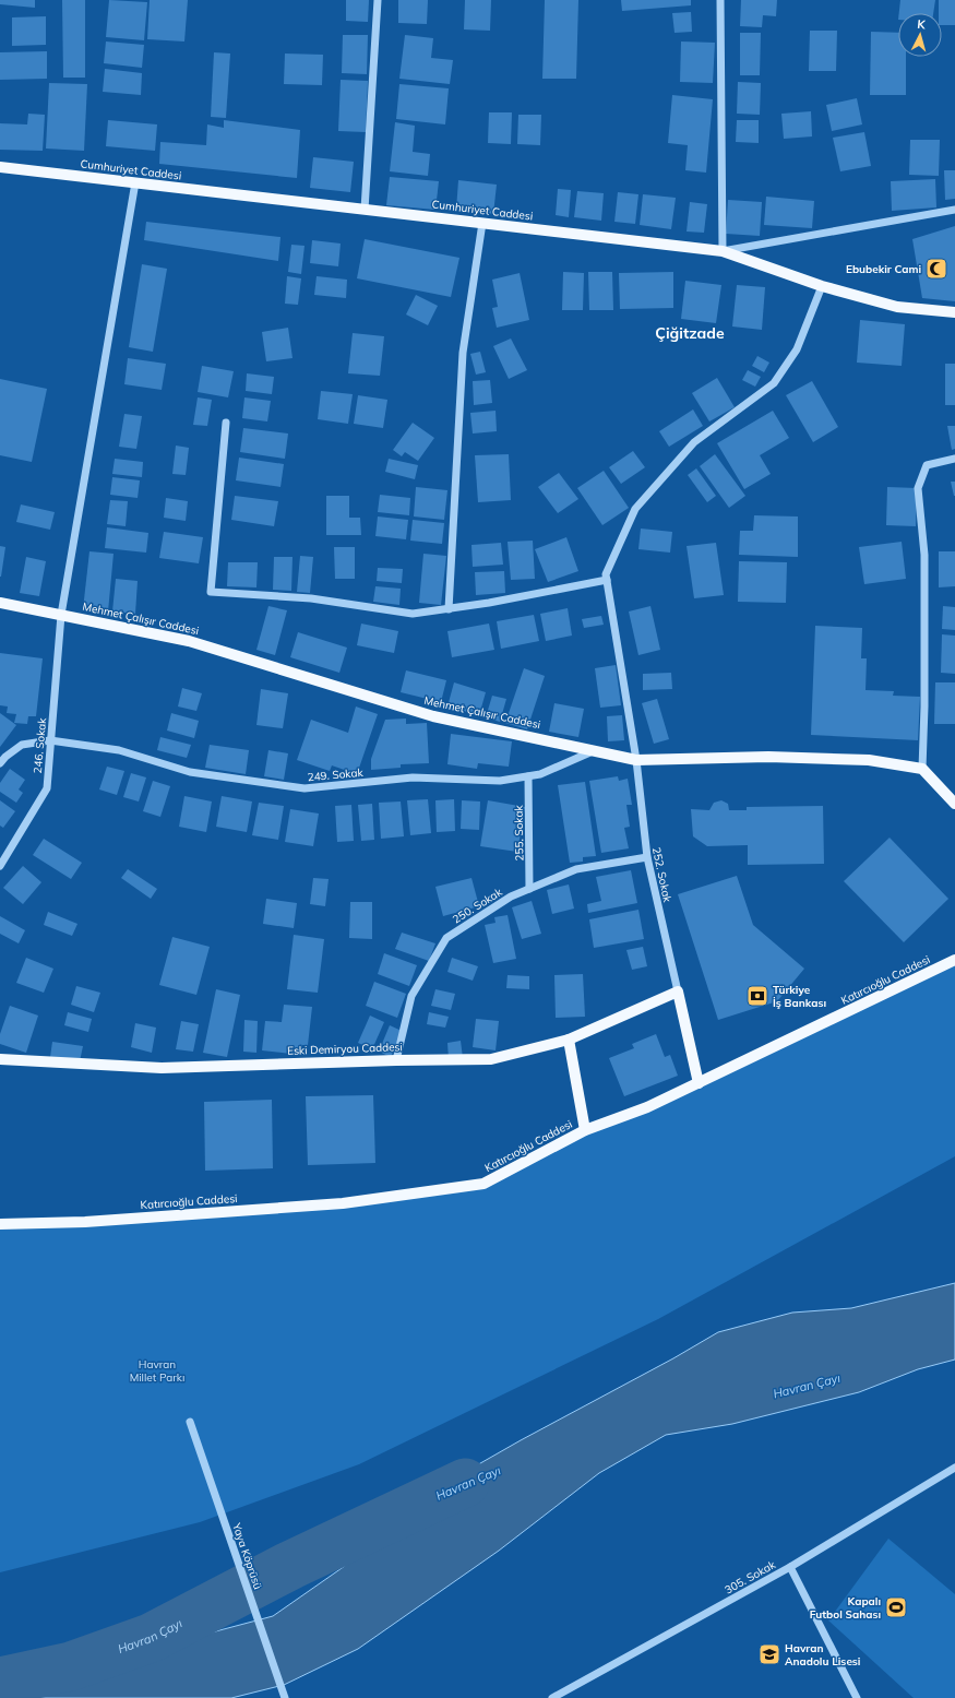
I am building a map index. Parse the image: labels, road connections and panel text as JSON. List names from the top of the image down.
{
  "streets": {
    "main road": [
      "Cumhuriyet Caddesi",
      "Mehmet Çalışır Caddesi",
      "Katırcıoğlu Caddesi",
      "Eski Demiryou Caddesi"
    ],
    "street": [
      "246. Sokak",
      "249. Sokak",
      "255. Sokak",
      "252. Sokak",
      "250. Sokak",
      "Yaya Köprüsü",
      "305. Sokak"
    ]
  },
  "crossings": [
    ["Cumhuriyet Caddesi", "246. Sokak"],
    ["Mehmet Çalışır Caddesi", "246. Sokak"],
    ["Mehmet Çalışır Caddesi", "249. Sokak"],
    ["Mehmet Çalışır Caddesi", "252. Sokak"],
    ["246. Sokak", "249. Sokak"],
    ["249. Sokak", "255. Sokak"],
    ["255. Sokak", "250. Sokak"],
    ["252. Sokak", "250. Sokak"],
    ["252. Sokak", "Eski Demiryou Caddesi"],
    ["250. Sokak", "Eski Demiryou Caddesi"]
  ],
  "districts": ["Çiğitzade"],
  "water": ["Havran Çayı"],
  "parks": ["Havran Millet Parkı"],
  "places": {
    "mosque": ["Ebubekir Cami"],
    "bank": ["Türkiye İş Bankası"],
    "sports": ["Kapalı Futbol Sahası"],
    "school or university": ["Havran Anadolu Lisesi"]
  },
  "north": "top"
}
